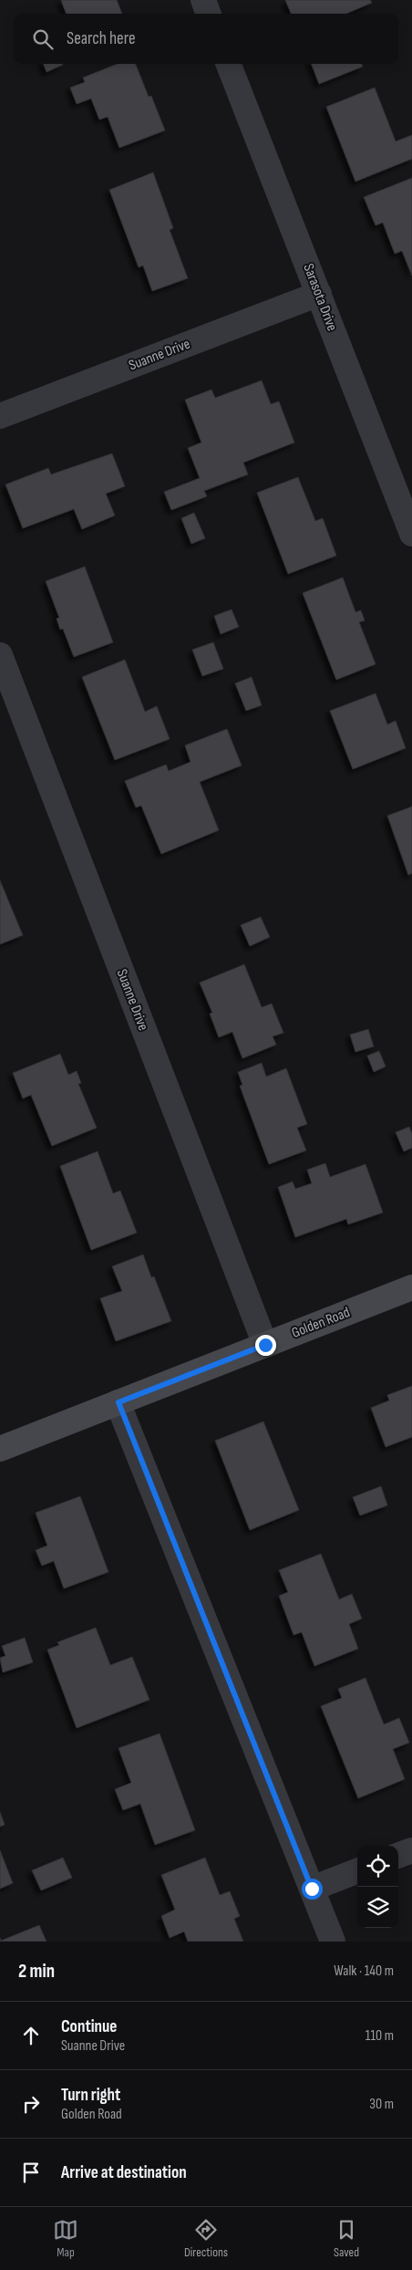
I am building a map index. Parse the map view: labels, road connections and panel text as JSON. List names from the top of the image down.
{
  "streets": {
    "street": ["Sarasota Drive", "Suanne Drive", "Golden Road"]
  },
  "crossings": [
    ["Sarasota Drive", "Suanne Drive"],
    ["Suanne Drive", "Golden Road"]
  ],
  "page": {
    "search": "Search here",
    "heading": ["2 min", "Walk · 140 m"],
    "list": [
      ["Continue", "Suanne Drive", "110 m"],
      ["Turn right", "Golden Road", "30 m"],
      "Arrive at destination"
    ],
    "nav": ["Map", "Directions", "Saved"]
  }
}
